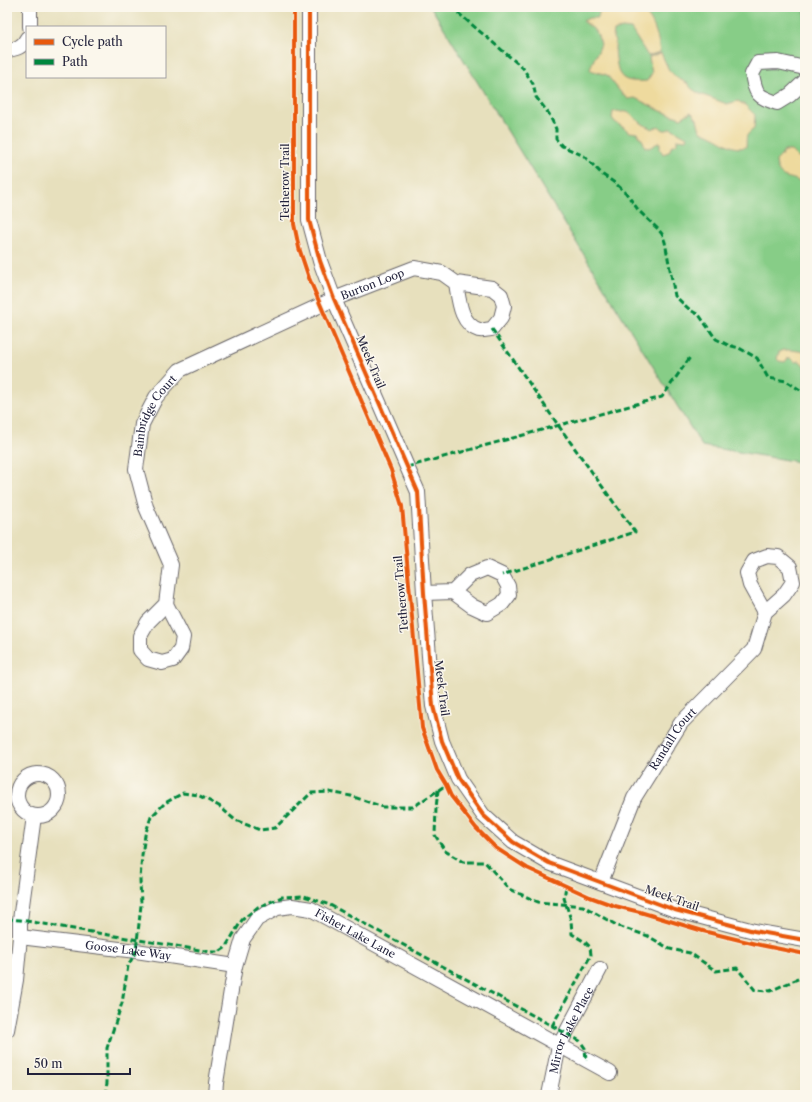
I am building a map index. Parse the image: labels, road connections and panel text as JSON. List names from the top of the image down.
{
  "streets": {
    "street": [
      "Burton Loop",
      "Meek Trail",
      "Bainbridge Court",
      "Randall Court",
      "Fisher Lake Lane",
      "Goose Lake Way",
      "Mirror Lake Place"
    ],
    "cycle path": ["Tetherow Trail"]
  },
  "crossings": [
    ["Burton Loop", "Meek Trail"],
    ["Burton Loop", "Bainbridge Court"],
    ["Meek Trail", "Bainbridge Court"],
    ["Meek Trail", "Randall Court"],
    ["Fisher Lake Lane", "Goose Lake Way"],
    ["Fisher Lake Lane", "Mirror Lake Place"]
  ],
  "legend": ["Cycle path", "Path"],
  "scale_bar": "50 m"
}
